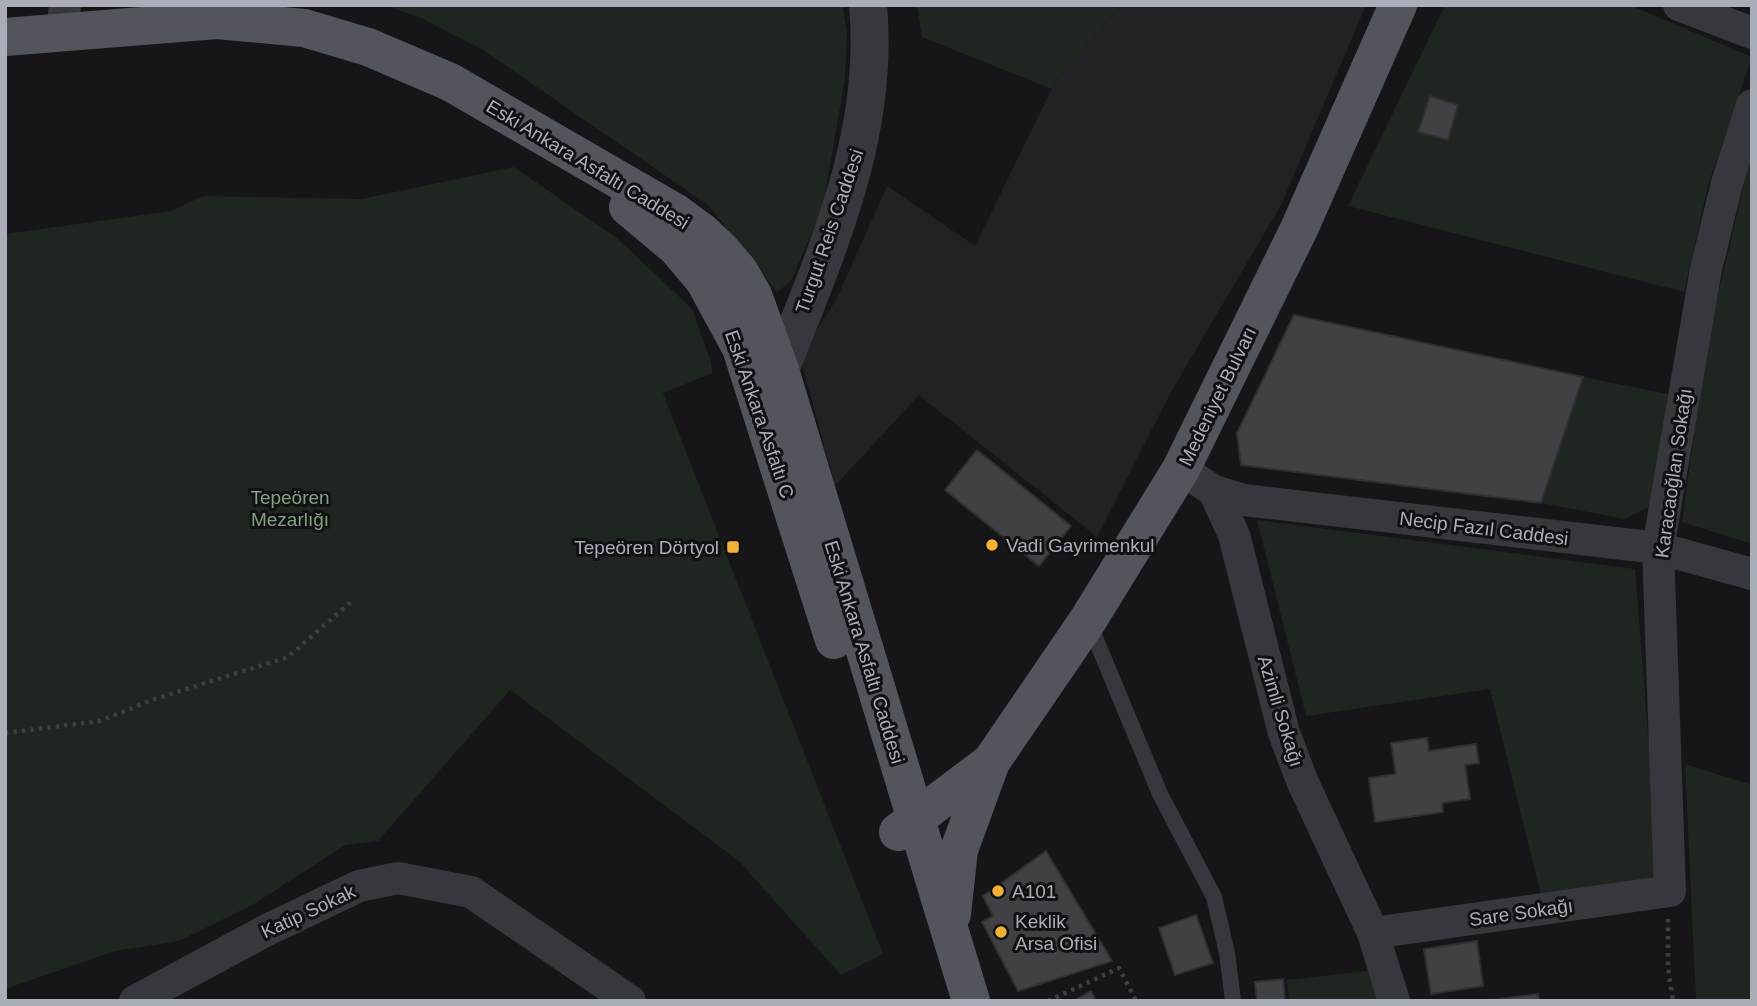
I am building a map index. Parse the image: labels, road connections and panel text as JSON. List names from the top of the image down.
{
  "streets": {
    "main road": ["Eski Ankara Asfaltı Caddesi", "Medeniyet Bulvarı", "Eski Ankara Asfaltı C"],
    "street": [
      "Turgut Reis Caddesi",
      "Karacaoğlan Sokağı",
      "Necip Fazıl Caddesi",
      "Azimli Sokağı",
      "Katip Sokak",
      "Sare Sokağı"
    ]
  },
  "crossings": [
    ["Eski Ankara Asfaltı Caddesi", "Turgut Reis Caddesi"],
    ["Eski Ankara Asfaltı Caddesi", "Medeniyet Bulvarı"],
    ["Eski Ankara Asfaltı Caddesi", "Eski Ankara Asfaltı C"],
    ["Karacaoğlan Sokağı", "Necip Fazıl Caddesi"],
    ["Karacaoğlan Sokağı", "Sare Sokağı"],
    ["Necip Fazıl Caddesi", "Azimli Sokağı"],
    ["Azimli Sokağı", "Sare Sokağı"]
  ],
  "parks": ["Tepeören Mezarlığı"],
  "places": {
    "other": ["Vadi Gayrimenkul", "A101", "Keklik Arsa Ofisi"],
    "transit": ["Tepeören Dörtyol"]
  }
}
